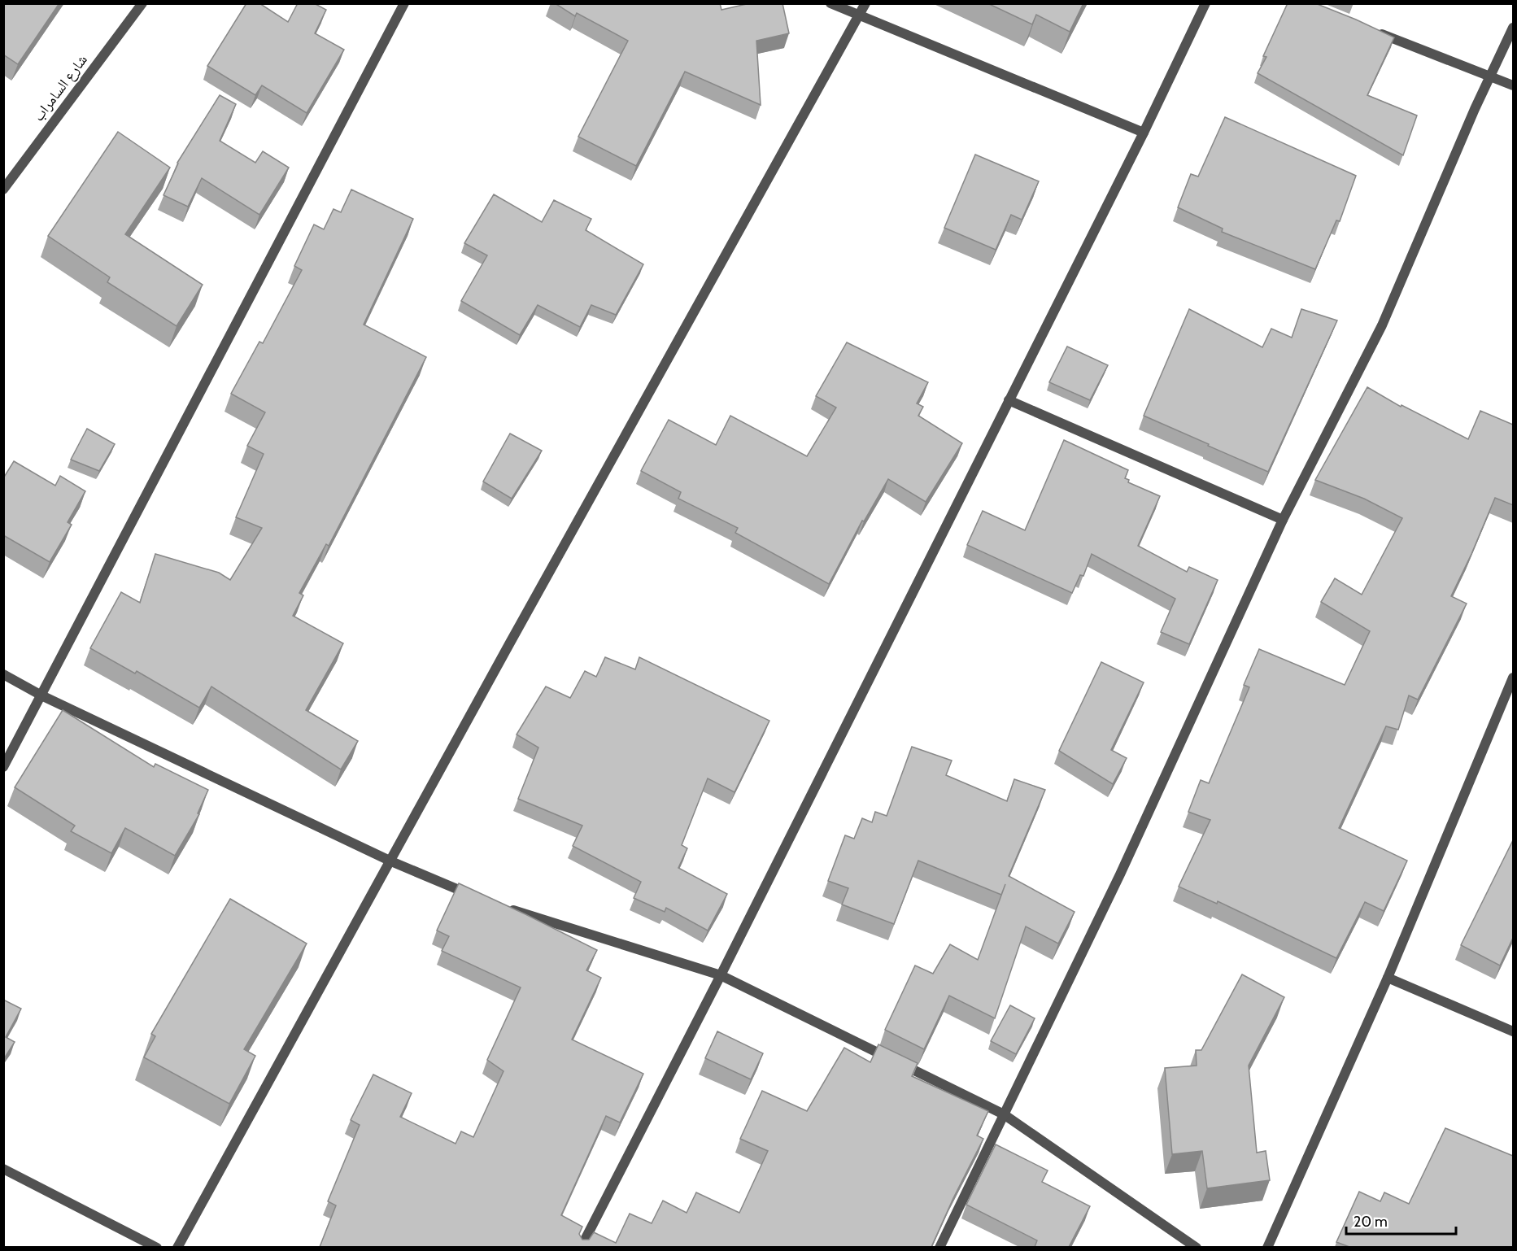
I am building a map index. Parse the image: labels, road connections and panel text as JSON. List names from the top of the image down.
{
  "streets": {
    "street": ["شارع السامراب"]
  },
  "scale_bar": "20 m"
}
